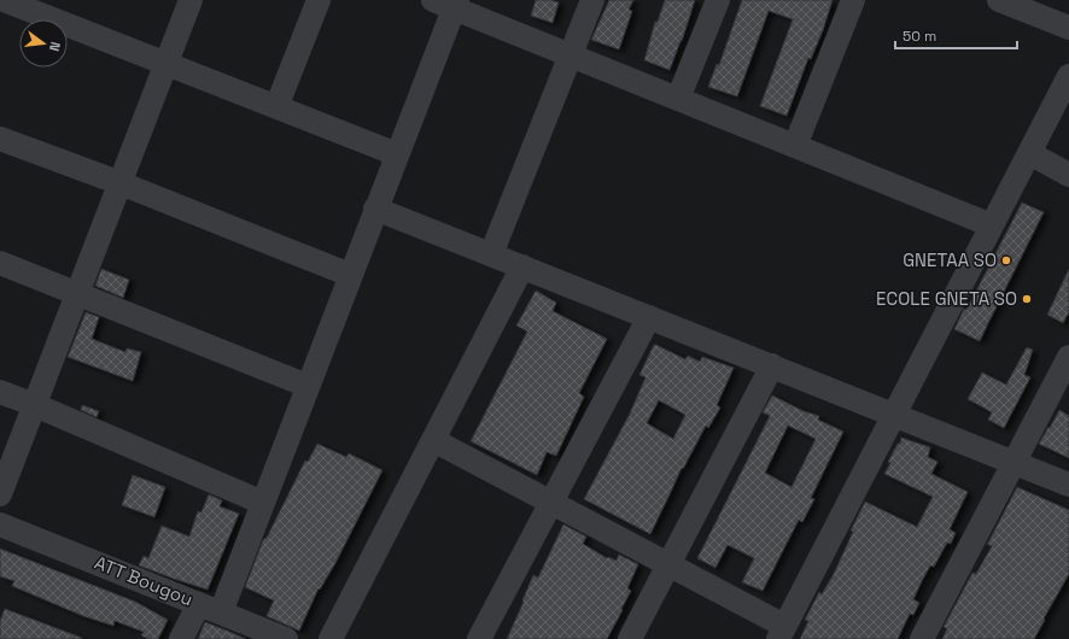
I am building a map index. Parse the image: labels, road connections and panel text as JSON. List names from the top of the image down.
{
  "streets": {
    "street": ["ATT Bougou"]
  },
  "places": ["GNETAA SO", "ECOLE GNETA SO"],
  "scale_bar": "50 m",
  "north": "right"
}
